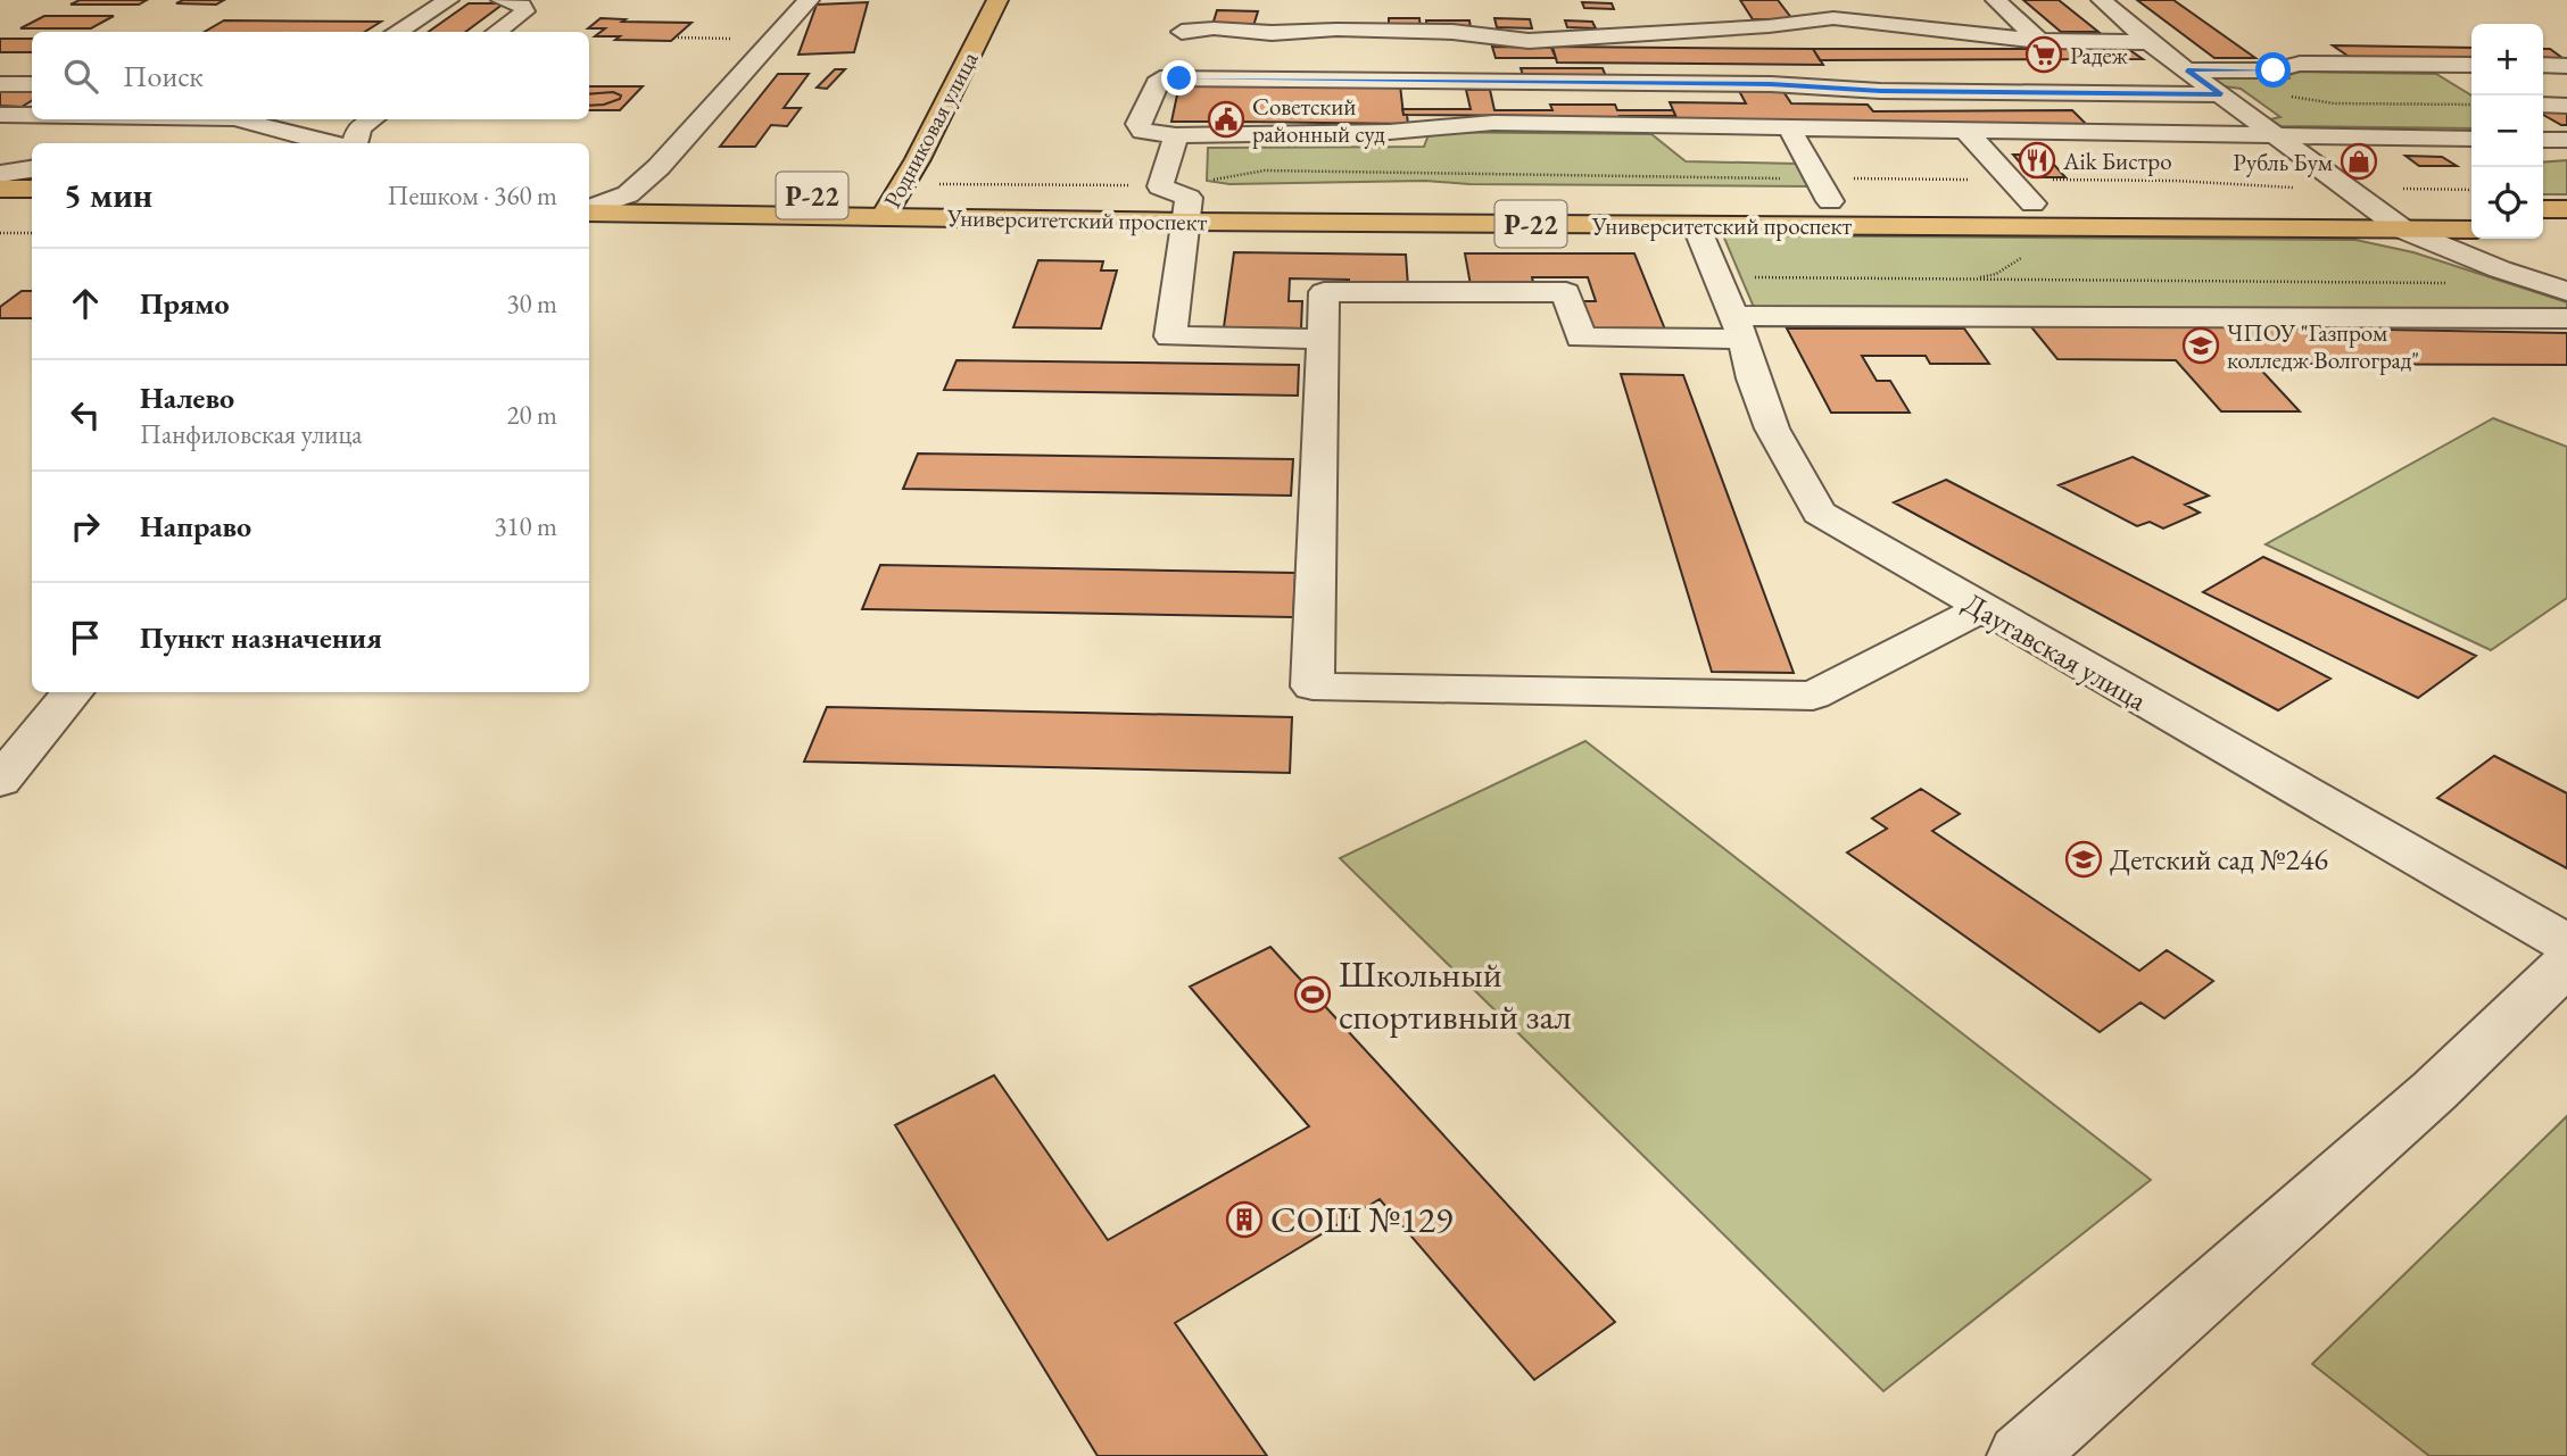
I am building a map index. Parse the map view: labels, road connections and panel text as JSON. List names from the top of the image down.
{
  "streets": {
    "main road": ["Родниковая улица", "Р-22", "Университетский проспект"],
    "street": ["Даугавская улица"]
  },
  "crossings": [
    ["Родниковая улица", "Университетский проспект"],
    ["Университетский проспект", "Даугавская улица"]
  ],
  "places": {
    "supermarket": ["Радеж"],
    "public building": ["Советский районный суд"],
    "restaurant": ["Aik Бистро"],
    "shop": ["Рубль Бум"],
    "school or university": ["ЧПОУ \"Газпром колледж Волгоград\"", "Детский сад №246"],
    "sports": ["Школьный спортивный зал"],
    "building": ["СОШ №129"]
  },
  "page": {
    "map_buttons": ["+", "−"],
    "search": "Поиск",
    "heading": ["5 мин", "Пешком · 360 m"],
    "list": [
      ["Прямо", "30 m"],
      ["Налево", "Панфиловская улица", "20 m"],
      ["Направо", "310 m"],
      "Пункт назначения"
    ]
  }
}
